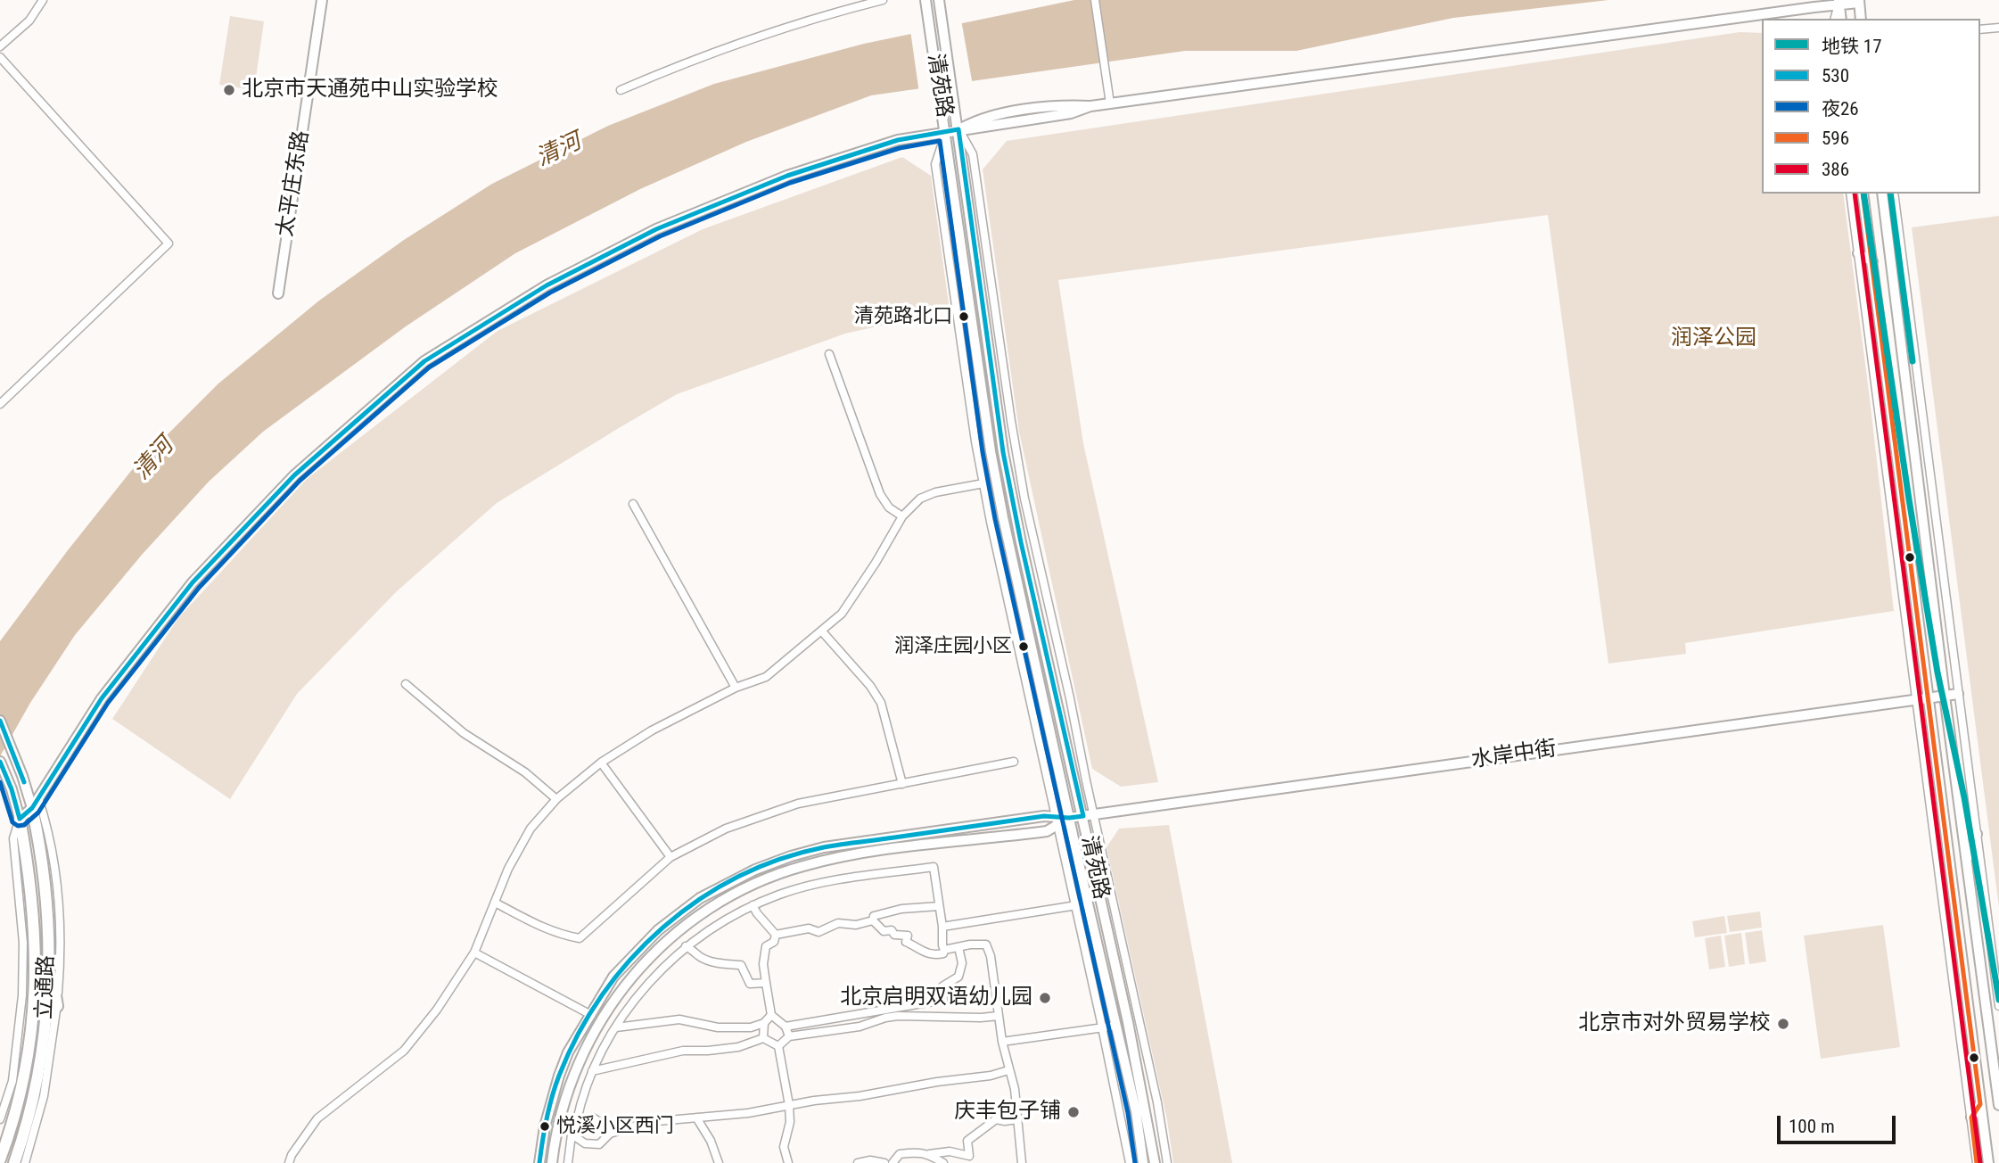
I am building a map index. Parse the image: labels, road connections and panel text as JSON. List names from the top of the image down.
{
  "streets": {
    "main road": ["立通路"],
    "street": ["清苑路", "太平庄东路", "水岸中街"]
  },
  "crossings": [
    ["清苑路", "水岸中街"]
  ],
  "water": ["清河"],
  "parks": ["润泽公园"],
  "places": [
    "北京市天通苑中山实验学校",
    "清苑路北口",
    "润泽庄园小区",
    "北京启明双语幼儿园",
    "北京市对外贸易学校",
    "庆丰包子铺",
    "悦溪小区西门"
  ],
  "lines": [
    "transit line 530",
    "transit line 夜26",
    "metro line 17",
    "transit line 596",
    "transit line 386"
  ],
  "legend": [
    "地铁 17",
    "530",
    "夜26",
    "596",
    "386"
  ],
  "scale_bar": "100 m"
}
